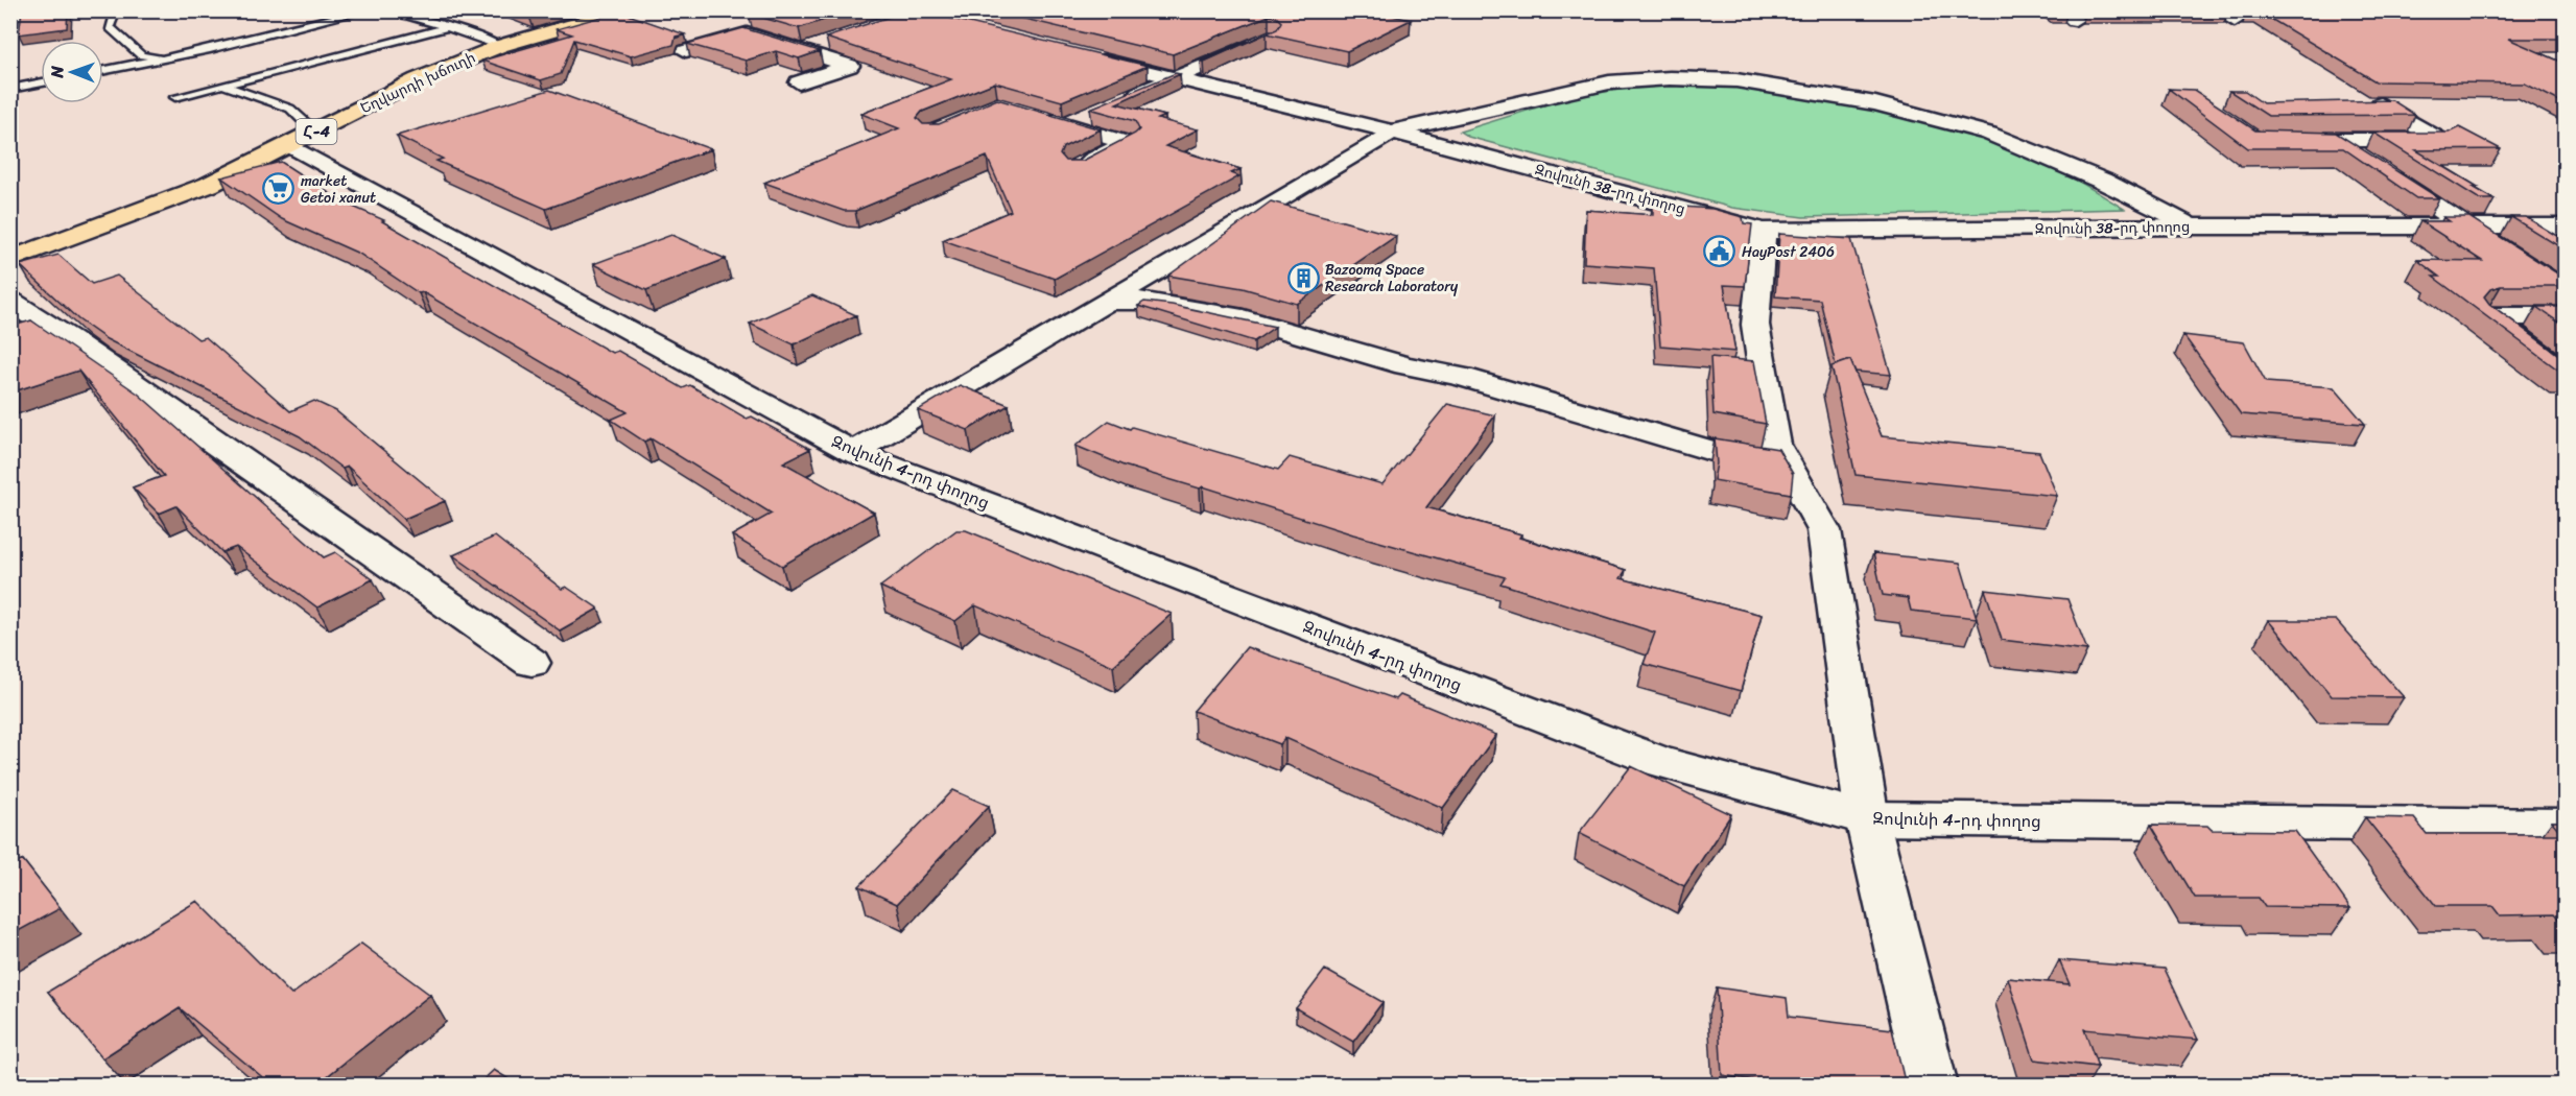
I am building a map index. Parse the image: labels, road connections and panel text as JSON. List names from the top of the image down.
{
  "streets": {
    "main road": ["Եղվարդի խճուղի", "Հ-4"],
    "street": ["Զովունի 38-րդ փողոց", "Զովունի 4-րդ փողոց"]
  },
  "crossings": [
    ["Եղվարդի խճուղի", "Զովունի 4-րդ փողոց"]
  ],
  "places": {
    "supermarket": ["market Getoi xanut"],
    "public building": ["HayPost 2406"],
    "building": ["Bazoomq Space Research Laboratory"]
  },
  "north": "left"
}
